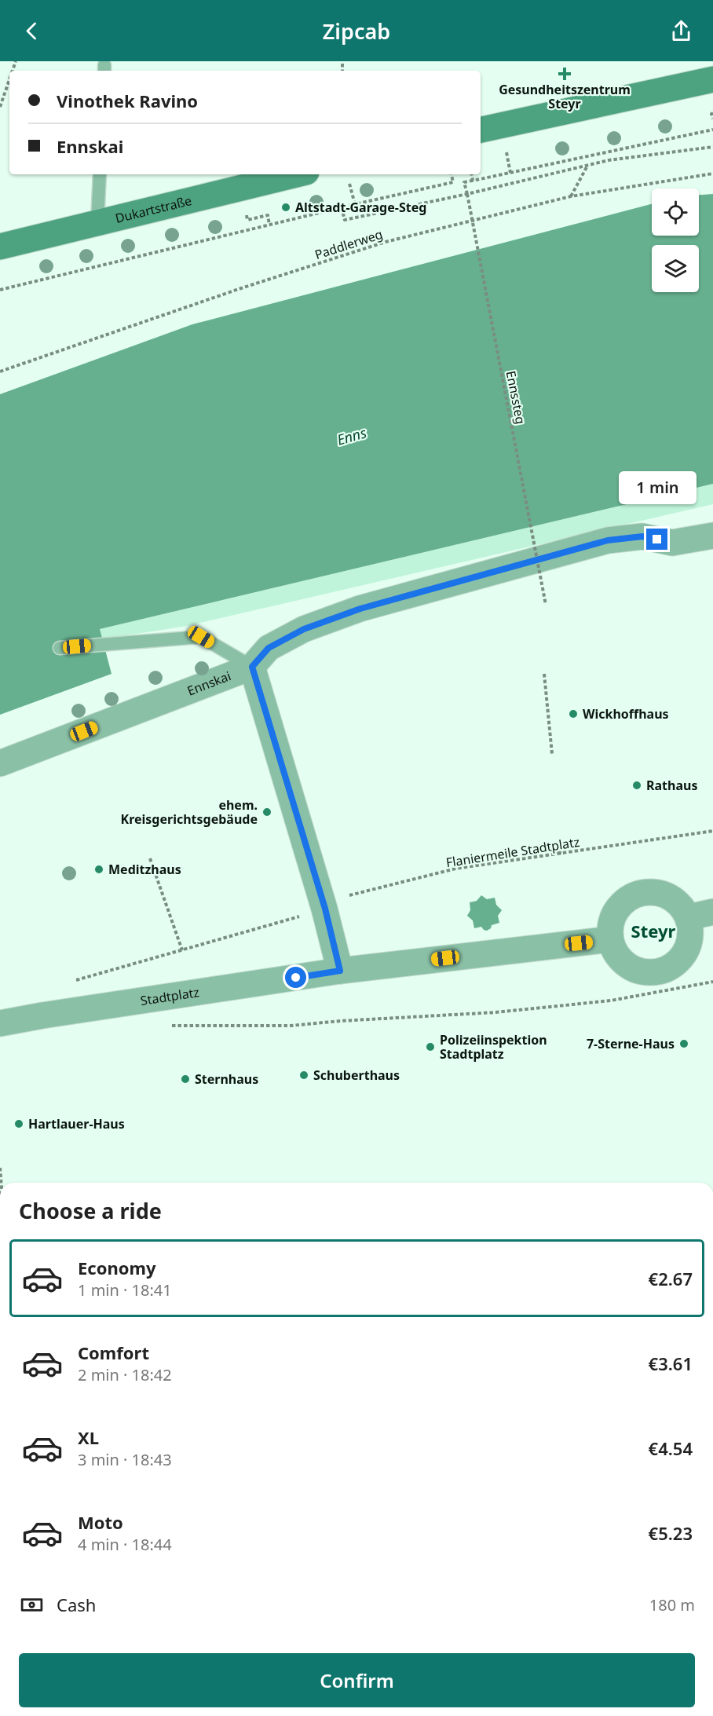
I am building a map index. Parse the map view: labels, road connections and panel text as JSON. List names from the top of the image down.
{
  "streets": {
    "street": ["Dukartstraße", "Ennskai", "Stadtplatz"],
    "path": ["Paddlerweg", "Ennssteg", "Flaniermeile Stadtplatz"]
  },
  "districts": ["Steyr"],
  "water": ["Enns"],
  "places": {
    "health": ["Gesundheitszentrum Steyr"],
    "other": [
      "Altstadt-Garage-Steg",
      "Wickhoffhaus",
      "Rathaus",
      "ehem. Kreisgerichtsgebäude",
      "Meditzhaus",
      "7-Sterne-Haus",
      "Polizeiinspektion Stadtplatz",
      "Schuberthaus",
      "Sternhaus",
      "Hartlauer-Haus"
    ]
  },
  "page": {
    "header": "Zipcab",
    "banner": ["Vinothek Ravino", "Ennskai"],
    "bubble": "1 min",
    "heading": "Choose a ride",
    "list": [
      {
        "name": "Economy",
        "note": "1 min · 18:41",
        "value": "€2.67"
      },
      {
        "name": "Comfort",
        "note": "2 min · 18:42",
        "value": "€3.61"
      },
      {
        "name": "XL",
        "note": "3 min · 18:43",
        "value": "€4.54"
      },
      {
        "name": "Moto",
        "note": "4 min · 18:44",
        "value": "€5.23"
      }
    ],
    "pay": ["Cash", "180 m"],
    "buttons": "Confirm"
  }
}
